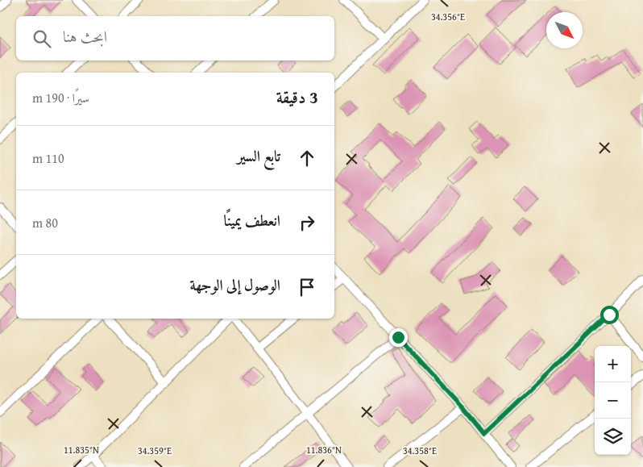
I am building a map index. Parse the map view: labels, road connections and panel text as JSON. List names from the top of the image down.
{
  "north": "bottom right",
  "page": {
    "search": "ابحث هنا",
    "heading": ["3 دقيقة", "سيرًا · 190 m"],
    "list": [
      ["تابع السير", "110 m"],
      ["انعطف يمينًا", "80 m"],
      "الوصول إلى الوجهة"
    ],
    "map_buttons": ["+", "−"]
  },
  "coordinates": [
    "34.356°E",
    "11.835°N",
    "11.836°N",
    "34.359°E",
    "34.358°E"
  ]
}
